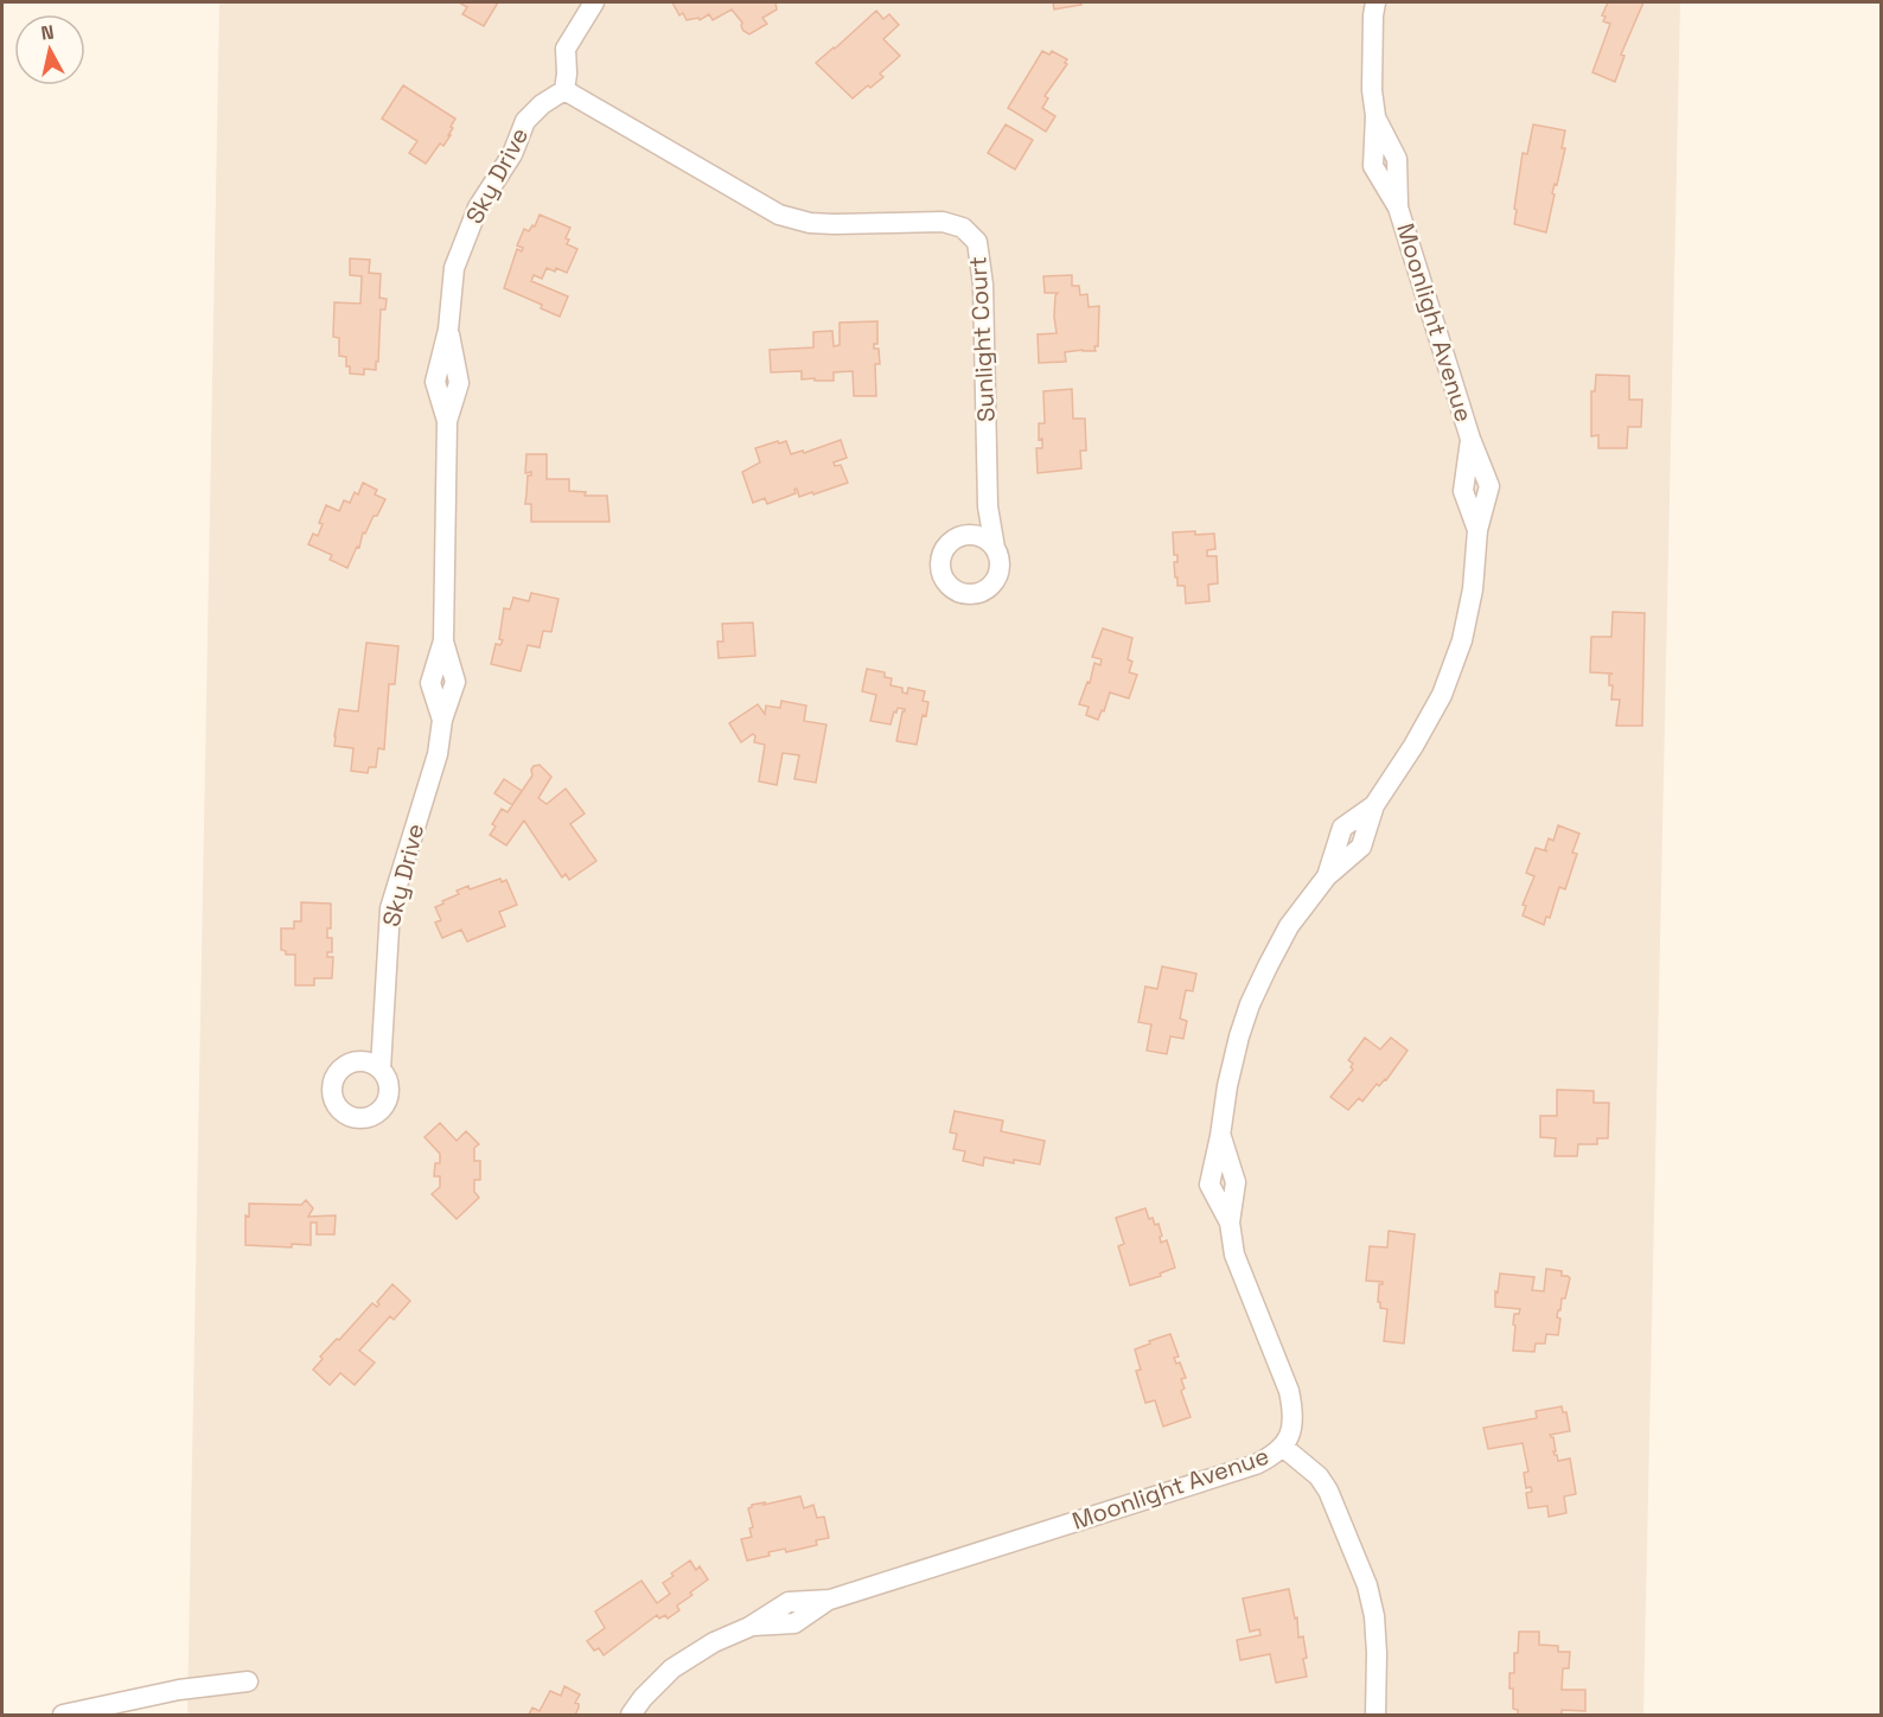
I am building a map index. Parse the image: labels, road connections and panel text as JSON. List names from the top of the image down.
{
  "streets": {
    "street": ["Sky Drive", "Moonlight Avenue", "Sunlight Court"]
  },
  "crossings": [
    ["Sky Drive", "Sunlight Court"]
  ],
  "north": "top"
}
